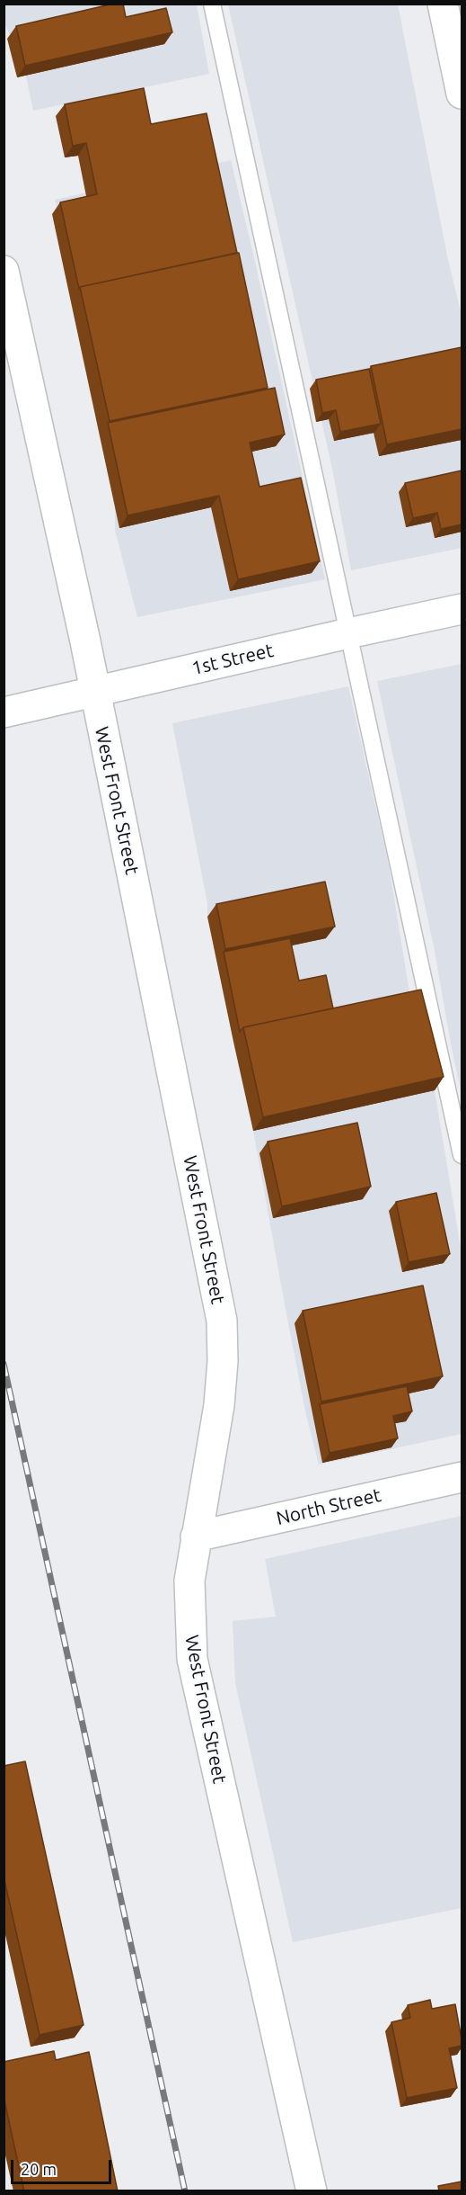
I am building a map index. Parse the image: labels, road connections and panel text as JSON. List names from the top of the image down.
{
  "streets": {
    "street": ["1st Street", "West Front Street", "North Street"]
  },
  "crossings": [
    ["1st Street", "West Front Street"],
    ["West Front Street", "North Street"]
  ],
  "scale_bar": "20 m"
}
